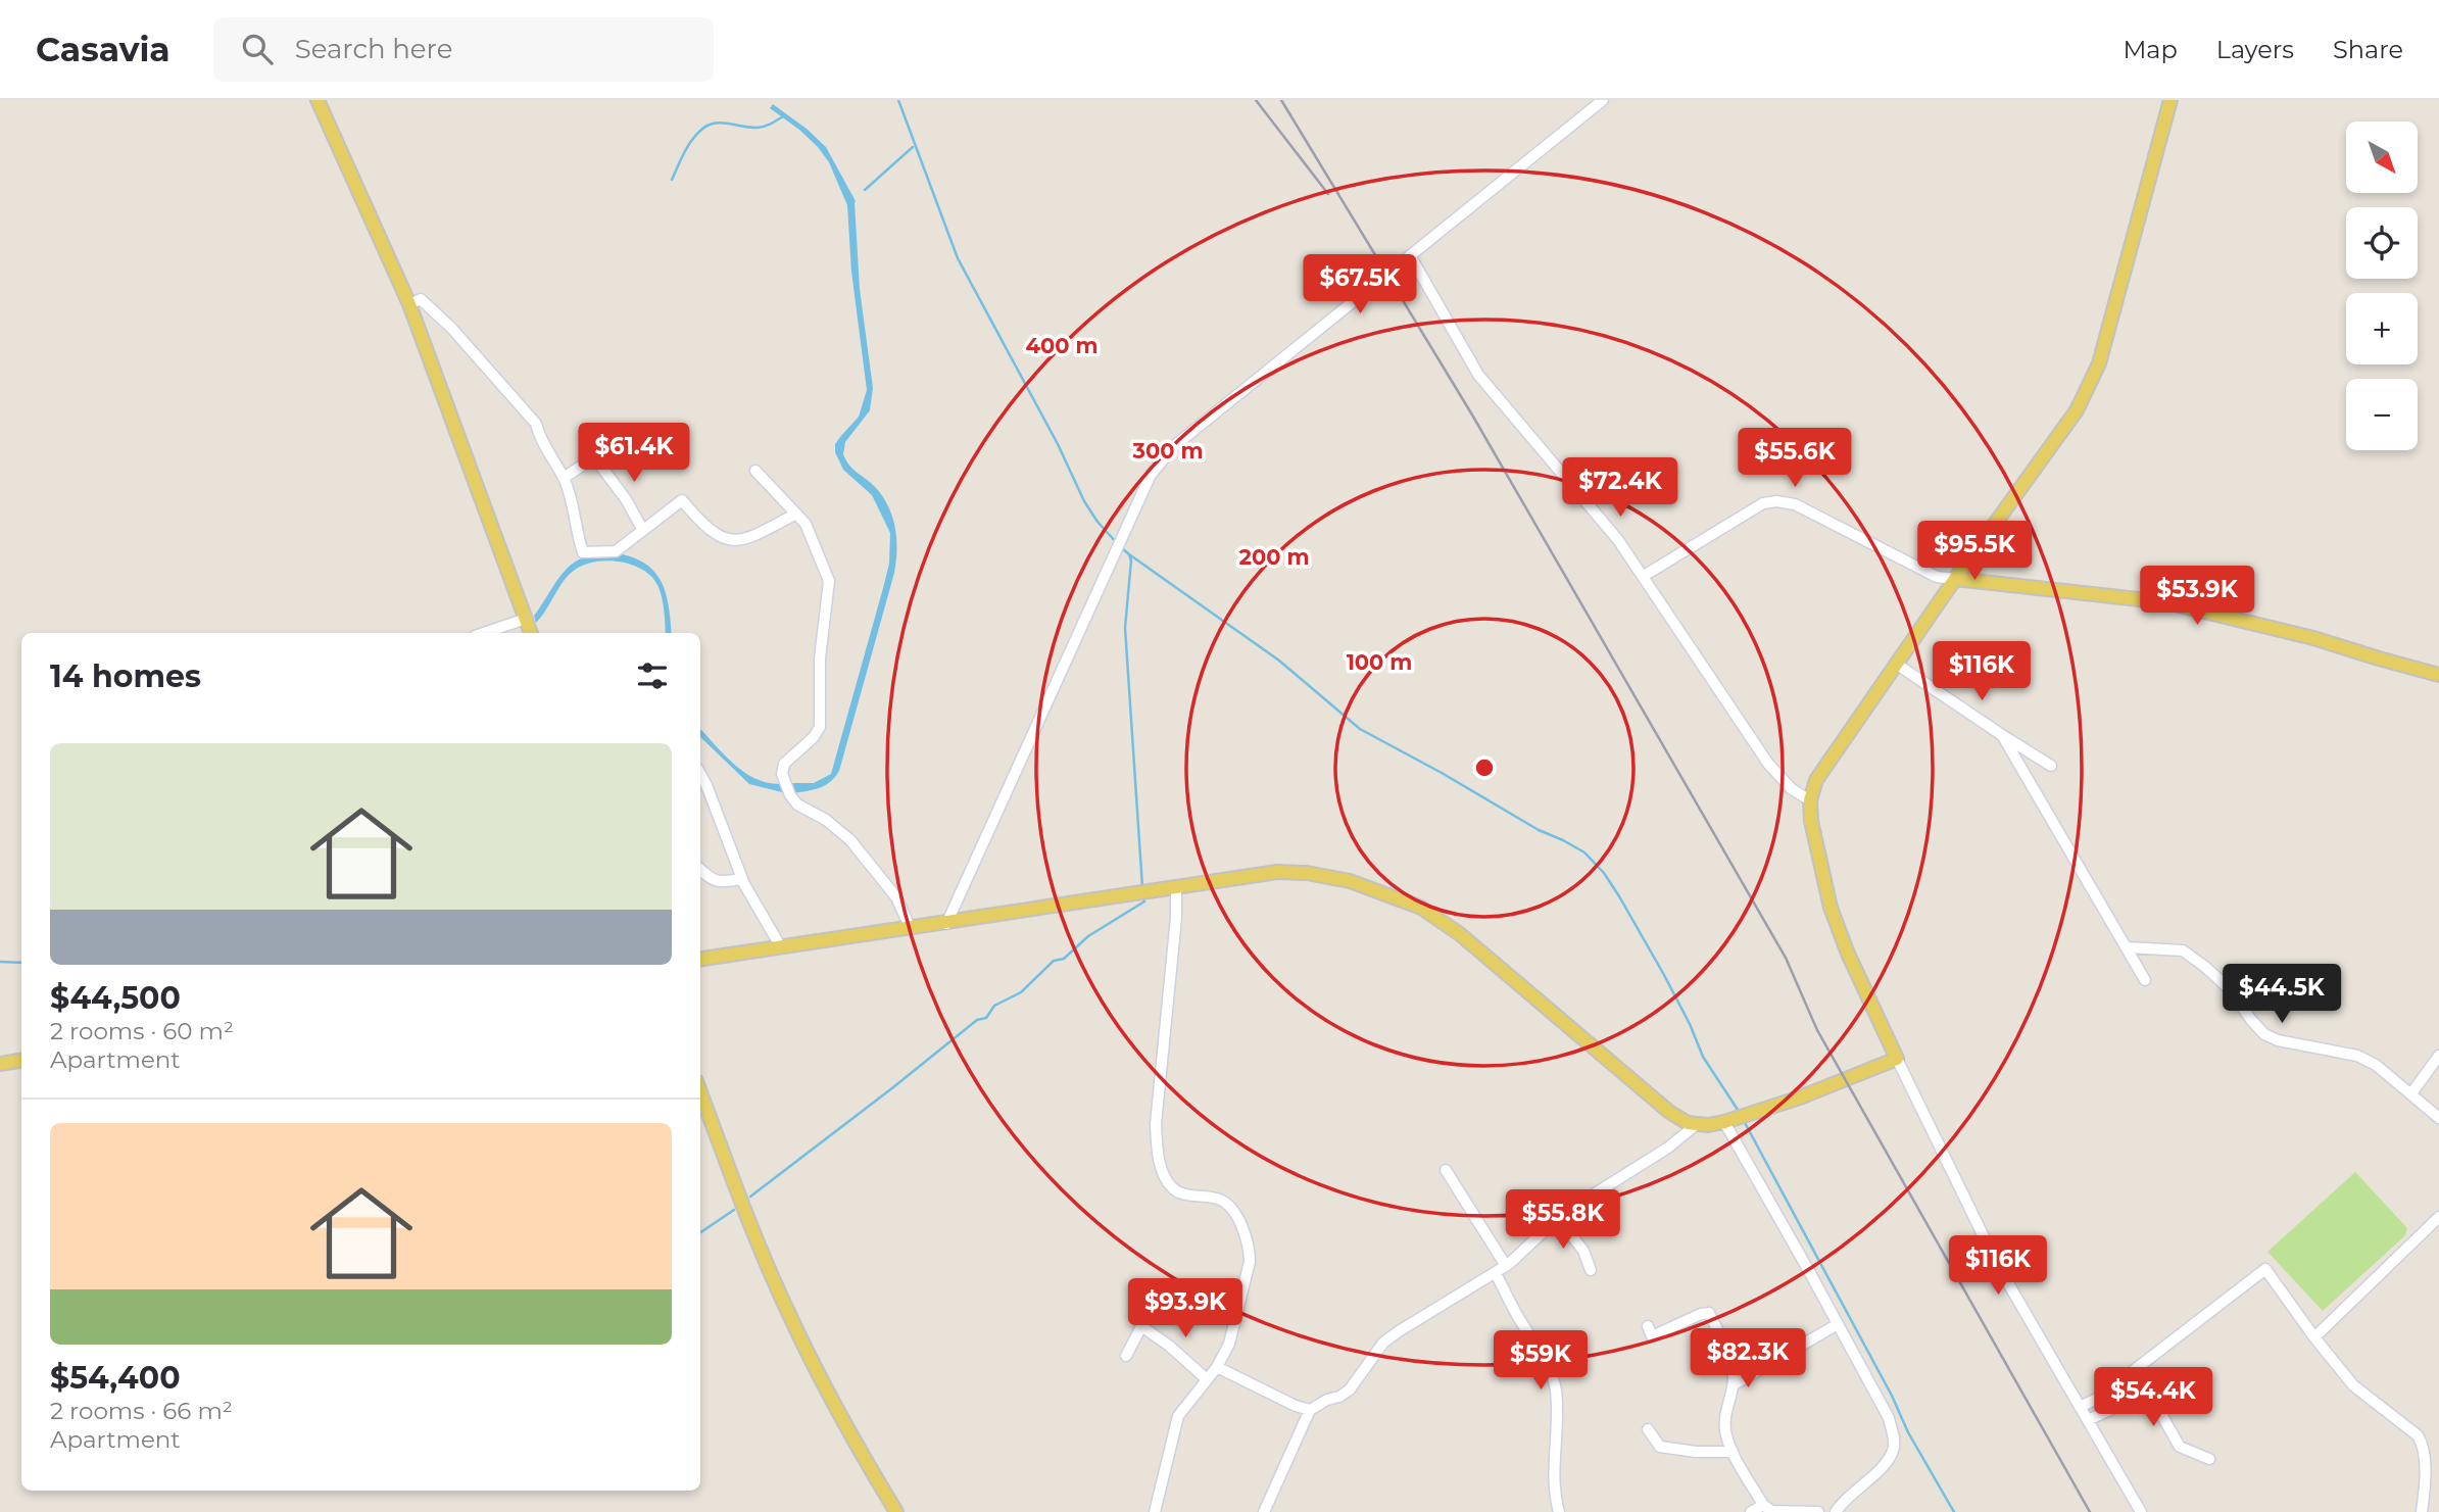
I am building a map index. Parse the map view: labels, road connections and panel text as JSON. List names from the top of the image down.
{
  "north": "bottom right",
  "page": {
    "header": "Casavia",
    "search": "Search here",
    "nav": ["Map", "Layers", "Share"],
    "map_buttons": ["+", "−"],
    "price": [
      "$67.5K",
      "$61.4K",
      "$55.6K",
      "$72.4K",
      "$95.5K",
      "$53.9K",
      "$116K",
      "$44.5K",
      "$55.8K",
      "$116K",
      "$93.9K",
      "$82.3K",
      "$59K",
      "$54.4K"
    ],
    "heading": "14 homes",
    "list": [
      {
        "name": "$44,500",
        "note": "2 rooms · 60 m² · Apartment"
      },
      {
        "name": "$54,400",
        "note": "2 rooms · 66 m² · Apartment"
      }
    ]
  },
  "rings": [
    "400 m",
    "300 m",
    "200 m",
    "100 m"
  ]
}
